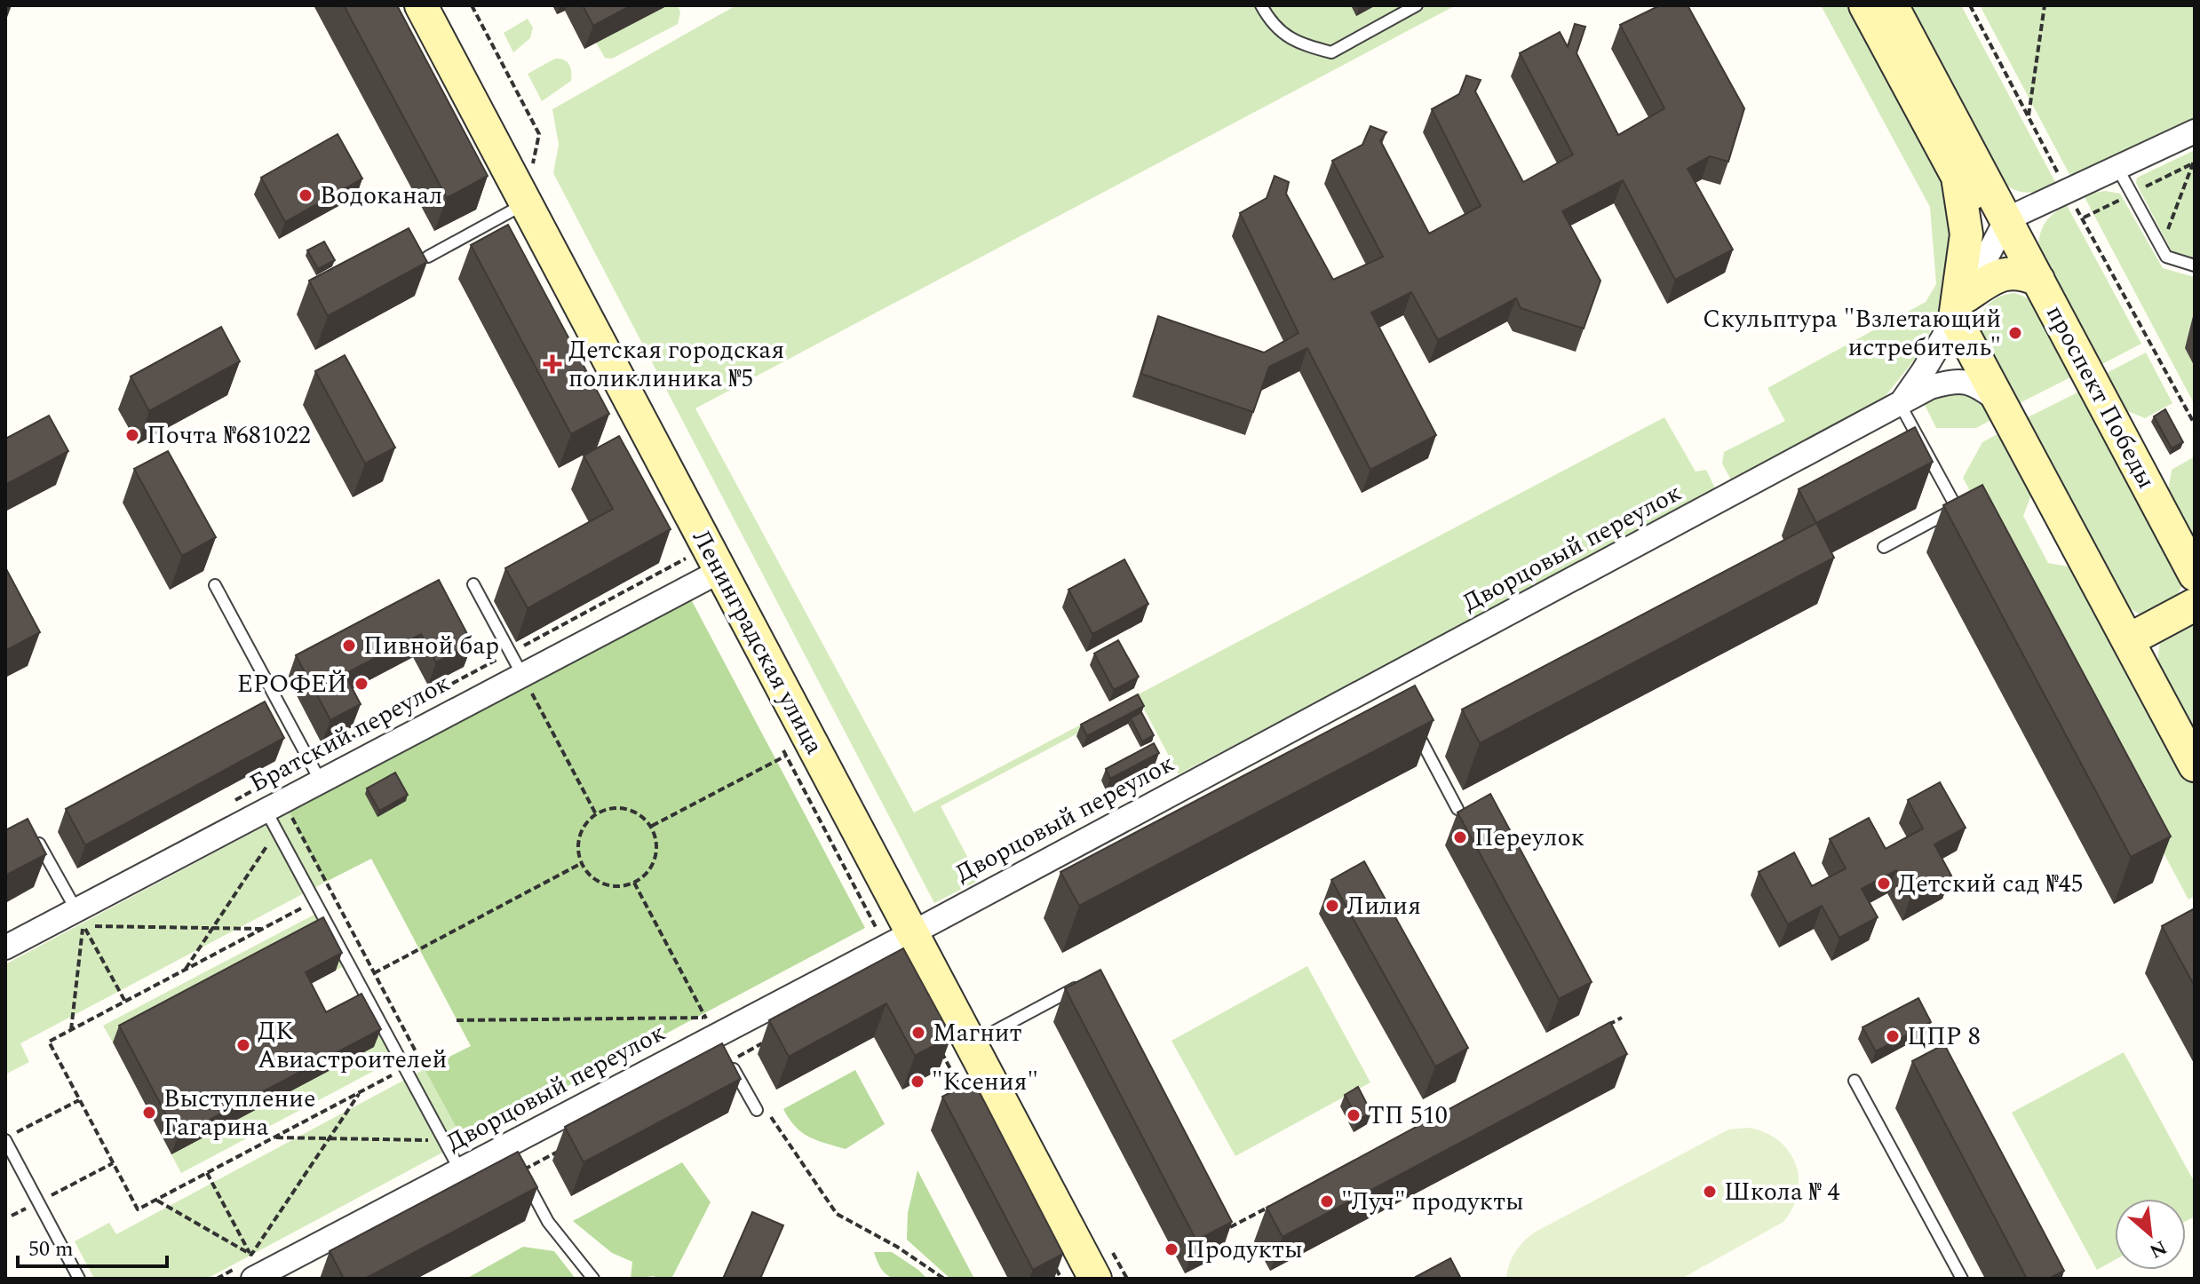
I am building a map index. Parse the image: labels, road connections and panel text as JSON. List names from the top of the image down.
{
  "streets": {
    "main road": ["проспект Победы", "Ленинградская улица"],
    "street": ["Дворцовый переулок", "Братский переулок"]
  },
  "crossings": [
    ["Дворцовый переулок", "Ленинградская улица"],
    ["Ленинградская улица", "Братский переулок"]
  ],
  "places": {
    "other": [
      "Водоканал",
      "Скульптура \"Взлетающий истребитель\"",
      "Почта №681022",
      "Пивной бар",
      "ЕРОФЕЙ",
      "Переулок",
      "Детский сад №45",
      "Лилия",
      "Магнит",
      "ЦПР 8",
      "ДК Авиастроителей",
      "\"Ксения\"",
      "Выступление Гагарина",
      "ТП 510",
      "Школа № 4",
      "\"Луч\" продукты",
      "Продукты"
    ],
    "health": ["Детская городская поликлиника №5"]
  },
  "scale_bar": "50 m",
  "north": "bottom right"
}
